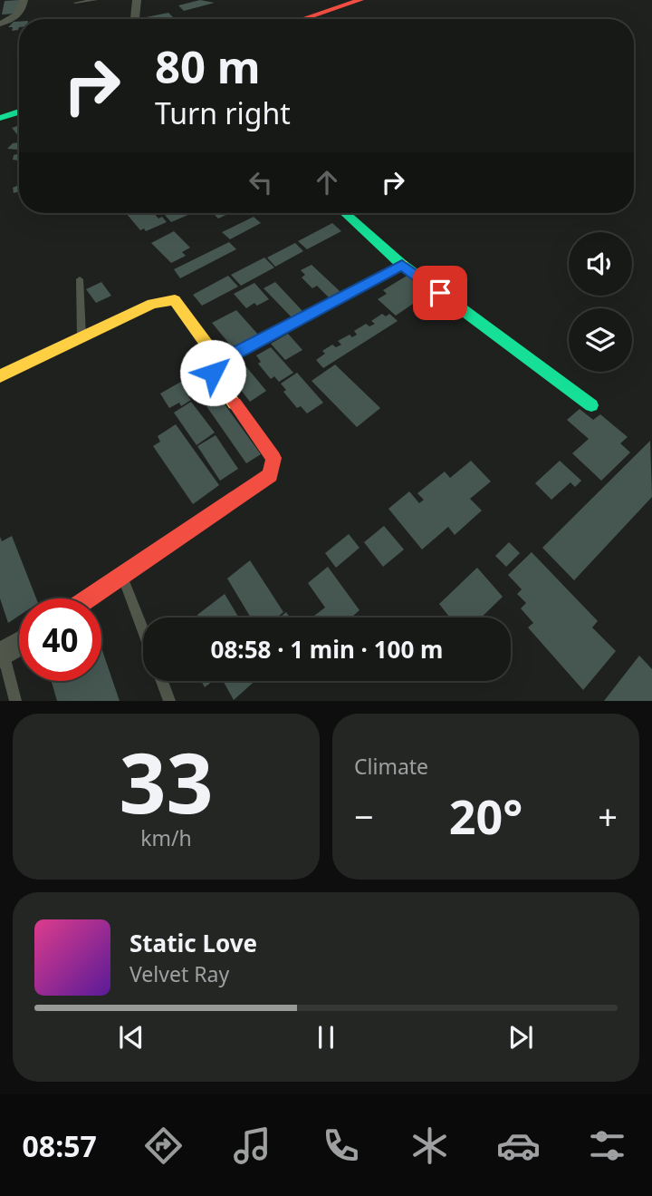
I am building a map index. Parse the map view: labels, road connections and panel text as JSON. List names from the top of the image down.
{
  "page": {
    "turn": ["80 m", "Turn right"],
    "limit": "40",
    "trip": "08:58 · 1 min · 100 m",
    "tile": [
      ["33", "km/h"],
      "Climate"
    ],
    "heat": ["−", "20°", "+"],
    "song": ["Static Love", "Velvet Ray"],
    "tabs": "08:57"
  }
}
